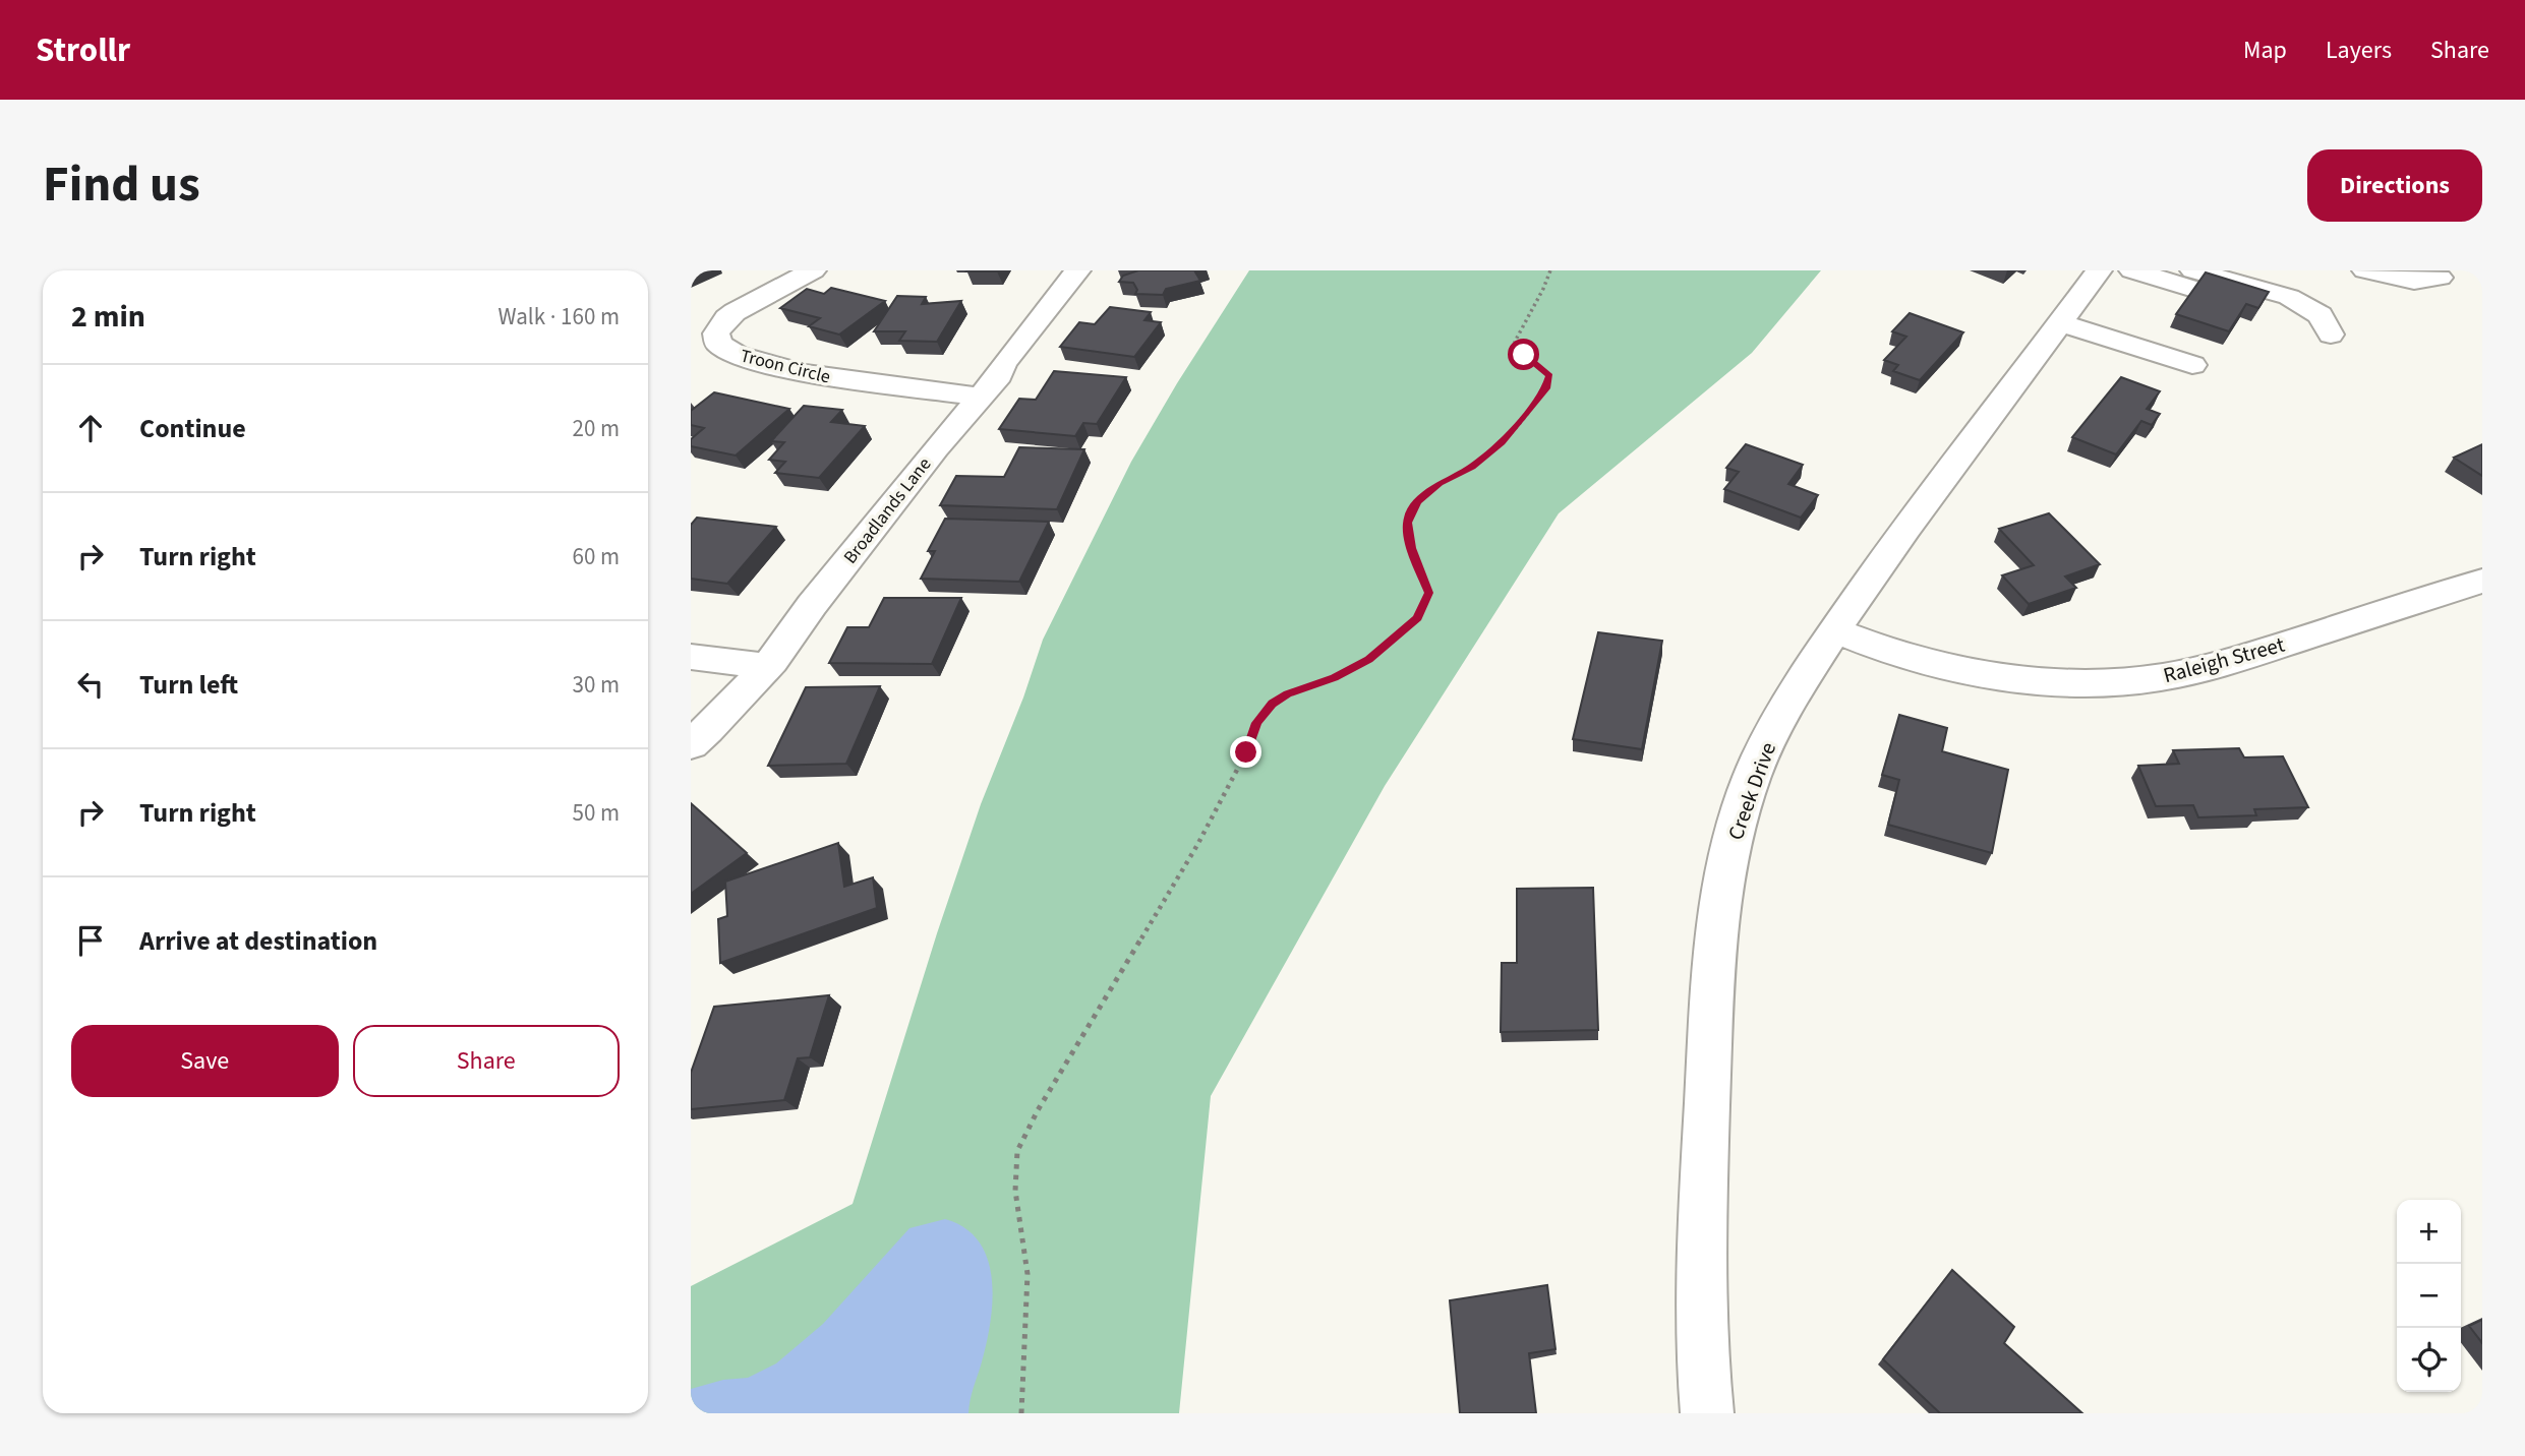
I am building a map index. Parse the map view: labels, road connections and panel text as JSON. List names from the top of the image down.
{
  "streets": {
    "street": [
      "Troon Circle",
      "Broadlands Lane",
      "Raleigh Street",
      "Creek Drive"
    ]
  },
  "crossings": [
    ["Troon Circle", "Broadlands Lane"],
    ["Raleigh Street", "Creek Drive"]
  ],
  "page": {
    "header": "Strollr",
    "nav": ["Map", "Layers", "Share"],
    "title": "Find us",
    "buttons": [
      "Directions",
      ["Save", "Share"]
    ],
    "heading": ["2 min", "Walk · 160 m"],
    "list": [
      ["Continue", "20 m"],
      ["Turn right", "60 m"],
      ["Turn left", "30 m"],
      ["Turn right", "50 m"],
      "Arrive at destination"
    ],
    "map_buttons": ["+", "−"]
  }
}
